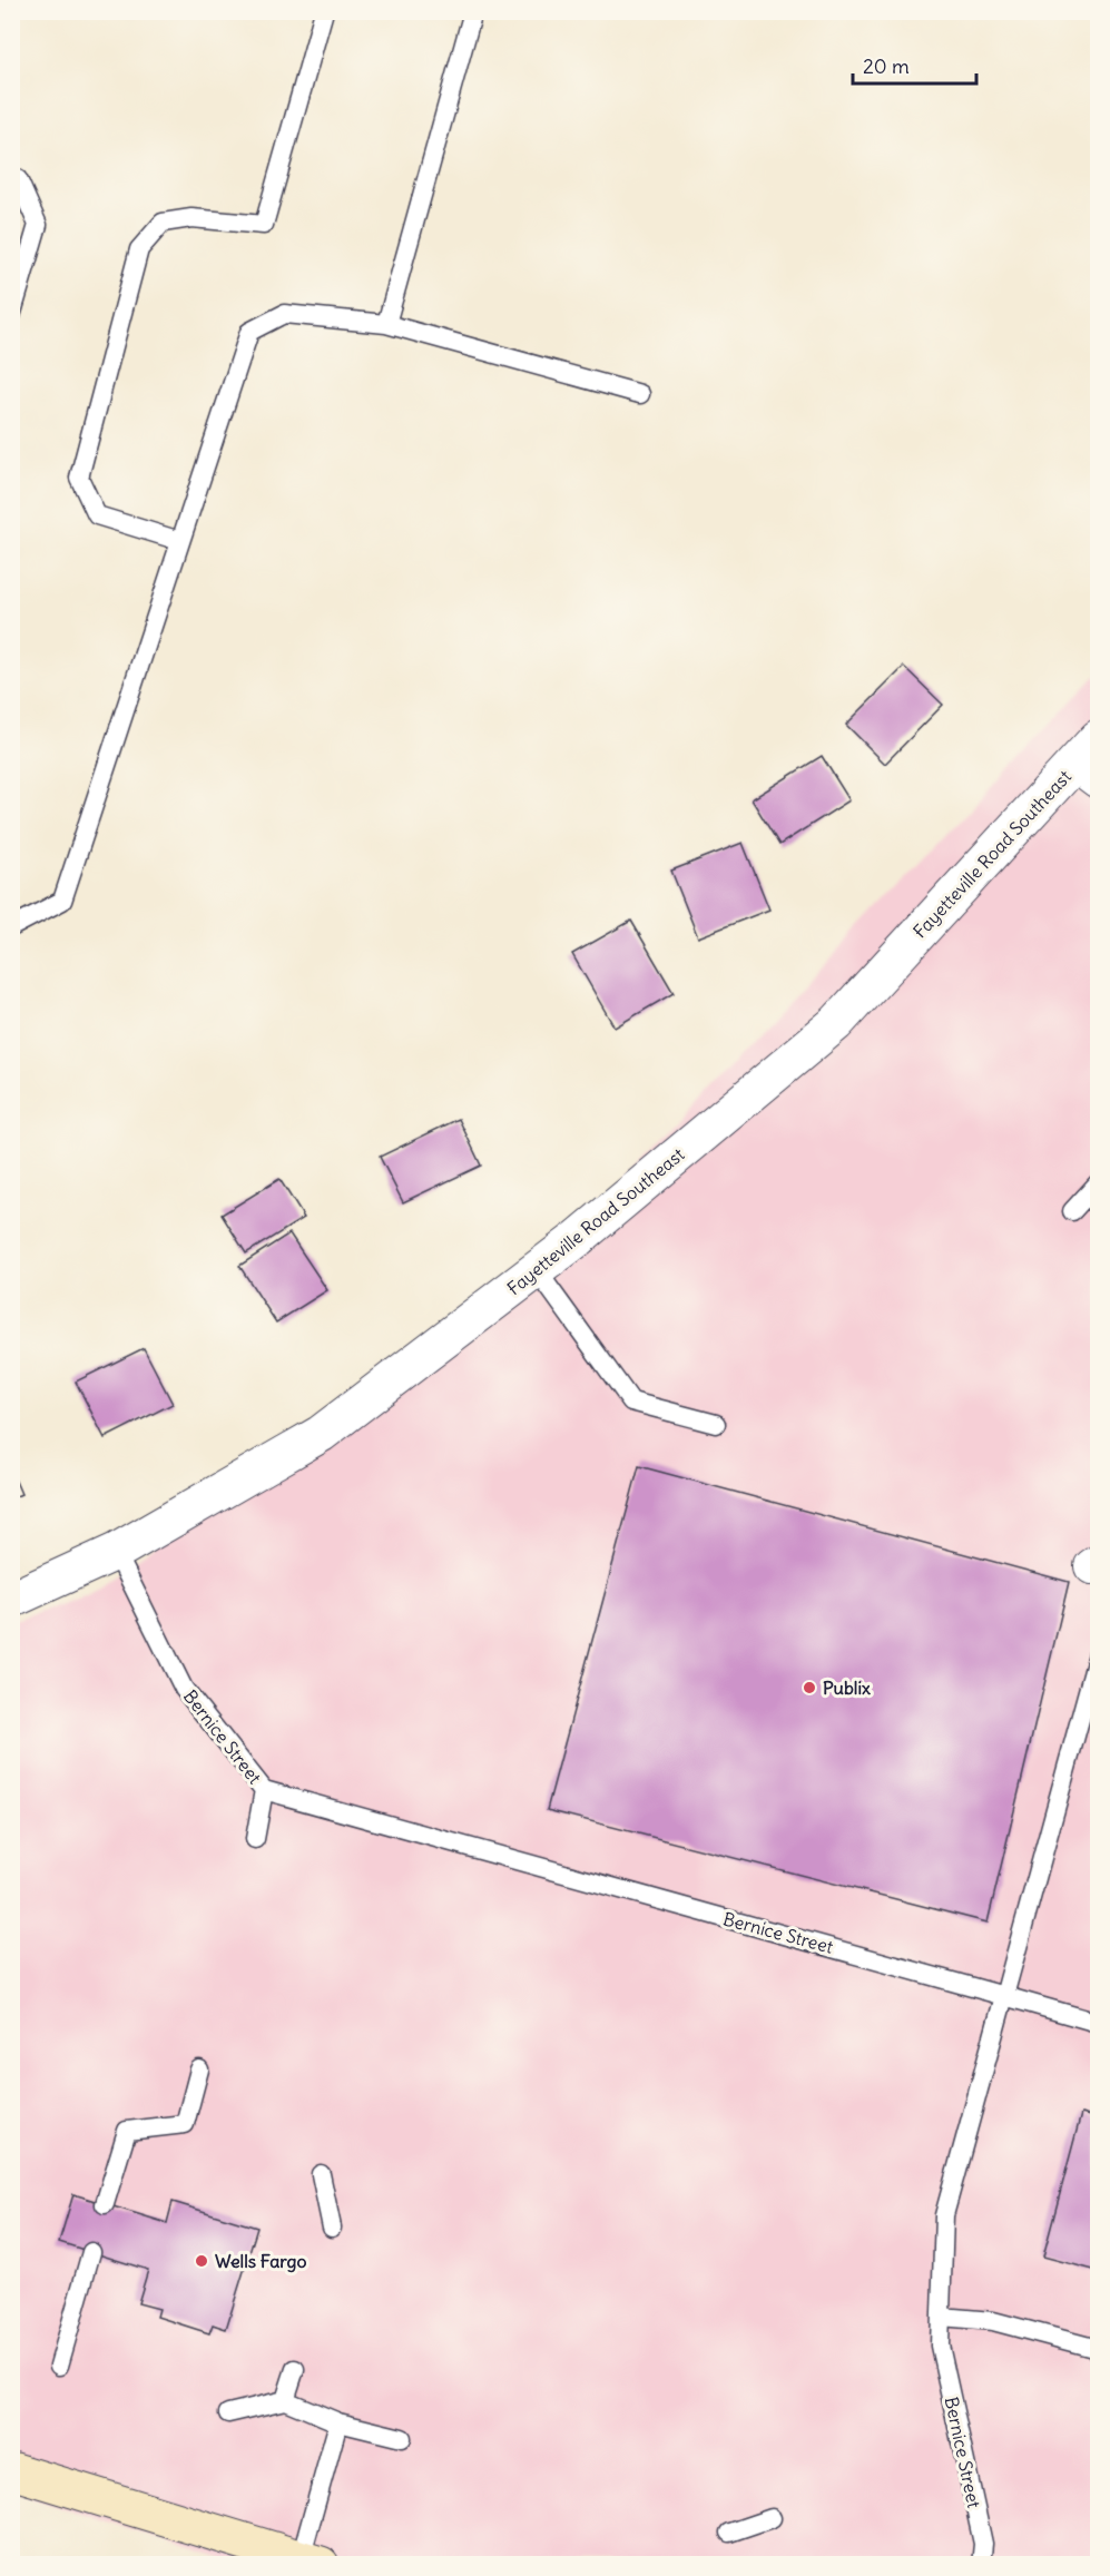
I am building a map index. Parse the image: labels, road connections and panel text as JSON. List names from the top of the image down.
{
  "streets": {
    "street": ["Fayetteville Road Southeast"],
    "lane": ["Bernice Street"]
  },
  "crossings": [
    ["Fayetteville Road Southeast", "Bernice Street"]
  ],
  "places": ["Publix", "Wells Fargo"],
  "scale_bar": "20 m"
}
